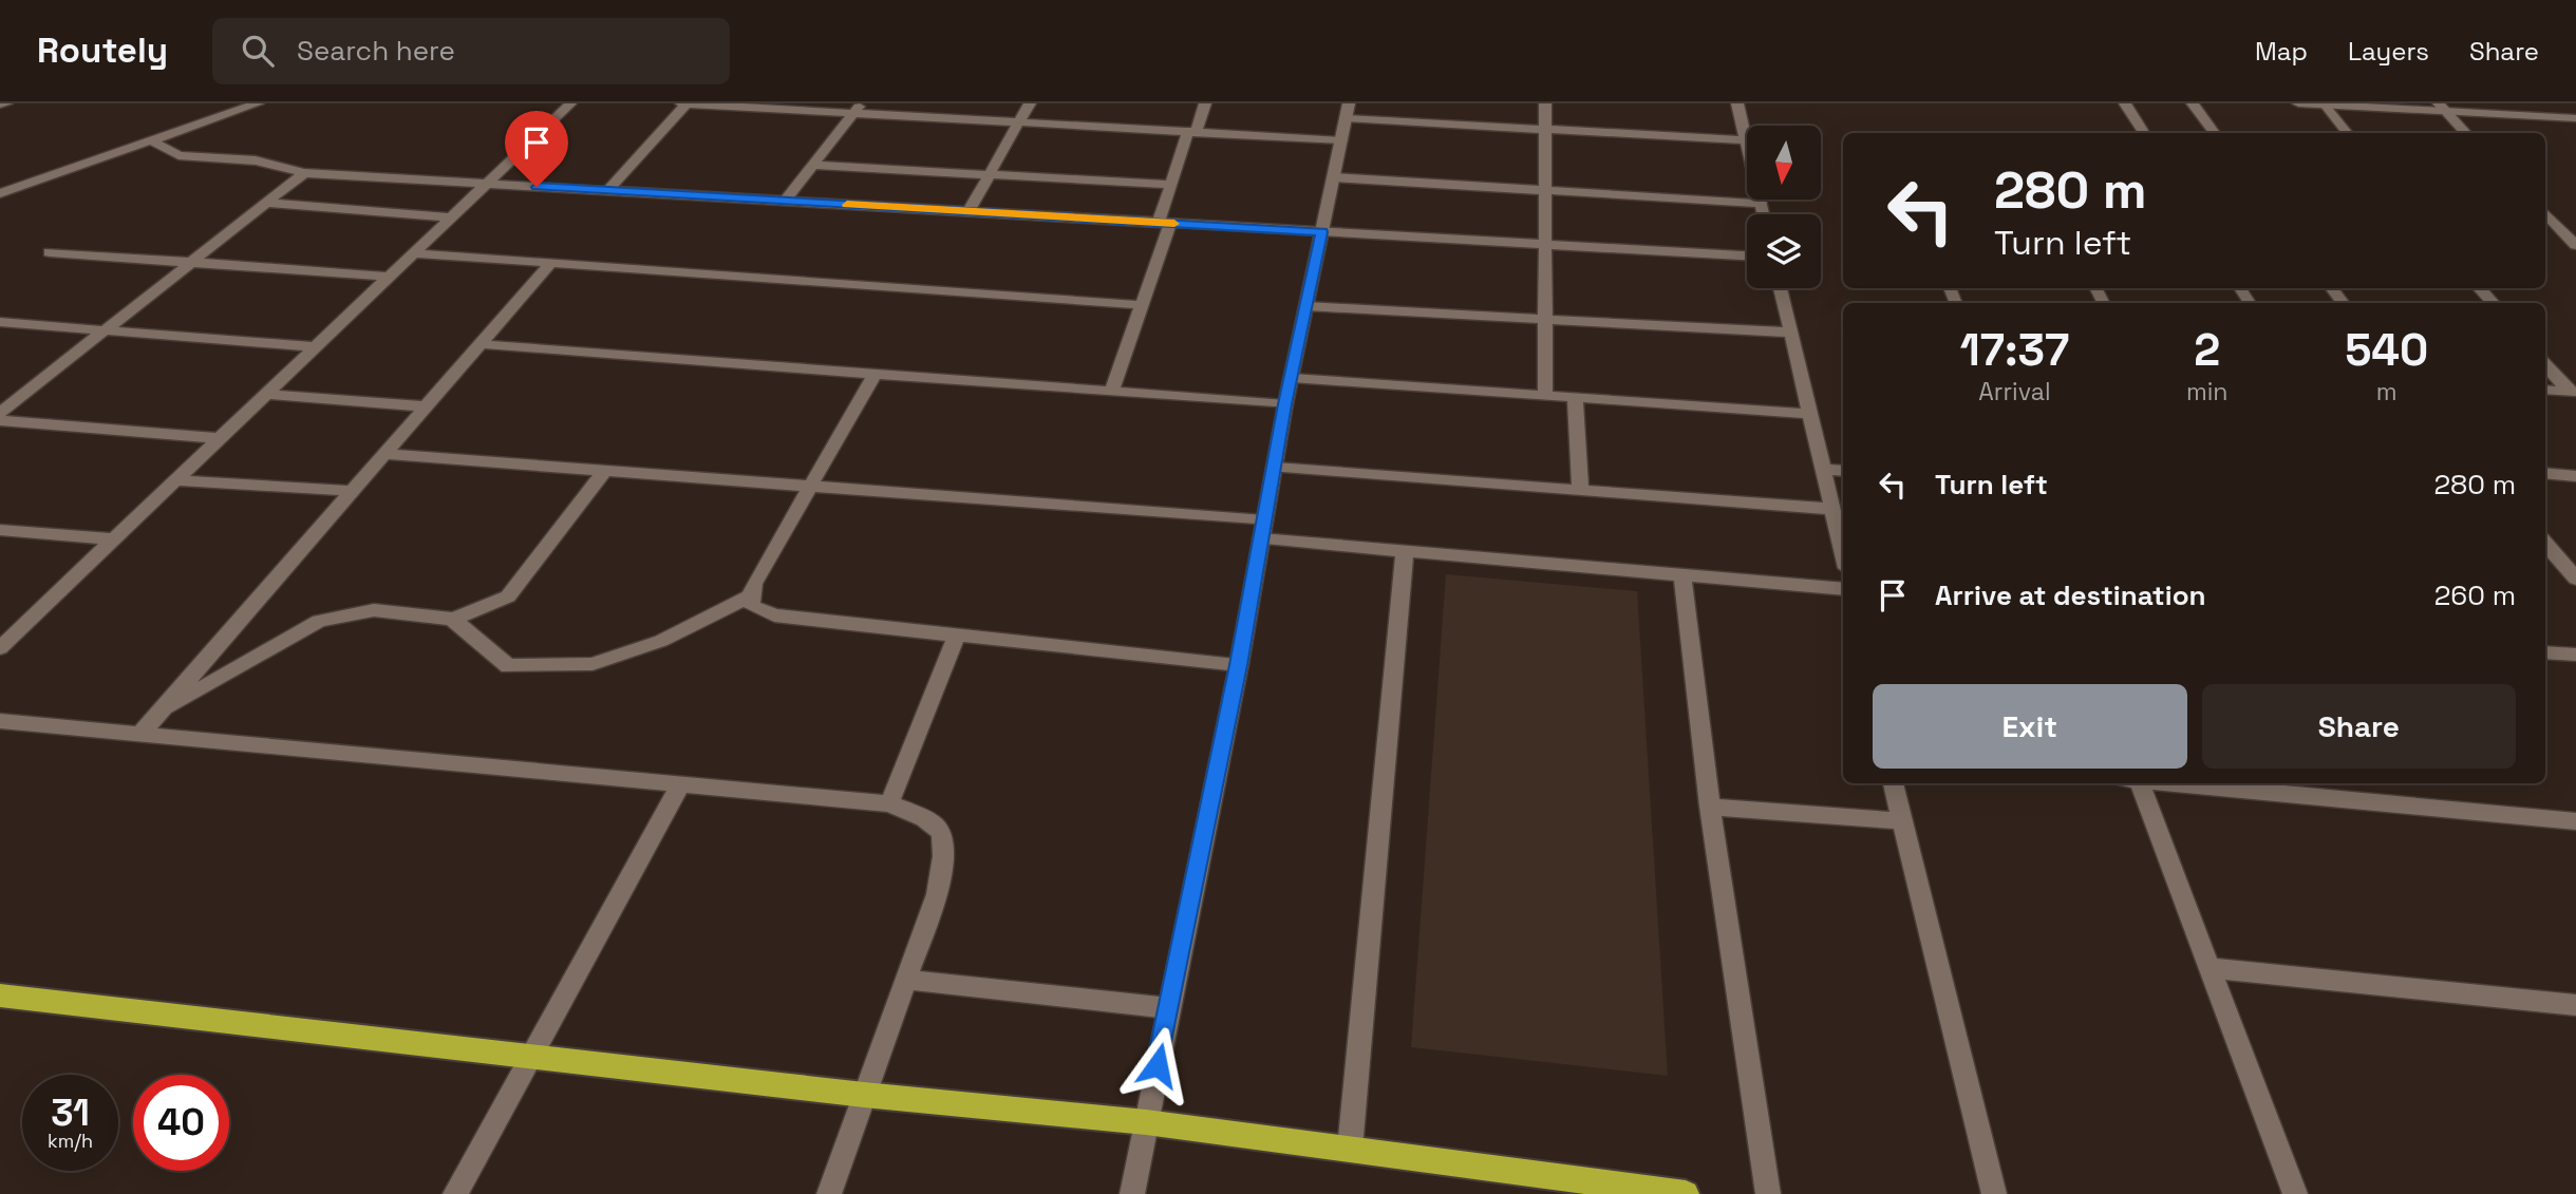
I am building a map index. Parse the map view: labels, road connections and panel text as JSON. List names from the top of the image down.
{
  "north": "bottom",
  "page": {
    "header": "Routely",
    "search": "Search here",
    "nav": ["Map", "Layers", "Share"],
    "turn": ["280 m", "Turn left"],
    "eta": [
      "17:37",
      "Arrival",
      "2",
      "min",
      "540",
      "m"
    ],
    "list": [
      {
        "name": "Turn left",
        "value": "280 m"
      },
      {
        "name": "Arrive at destination",
        "value": "260 m"
      }
    ],
    "buttons": ["Exit", "Share"],
    "speed": "31 km/h",
    "limit": "40"
  }
}
